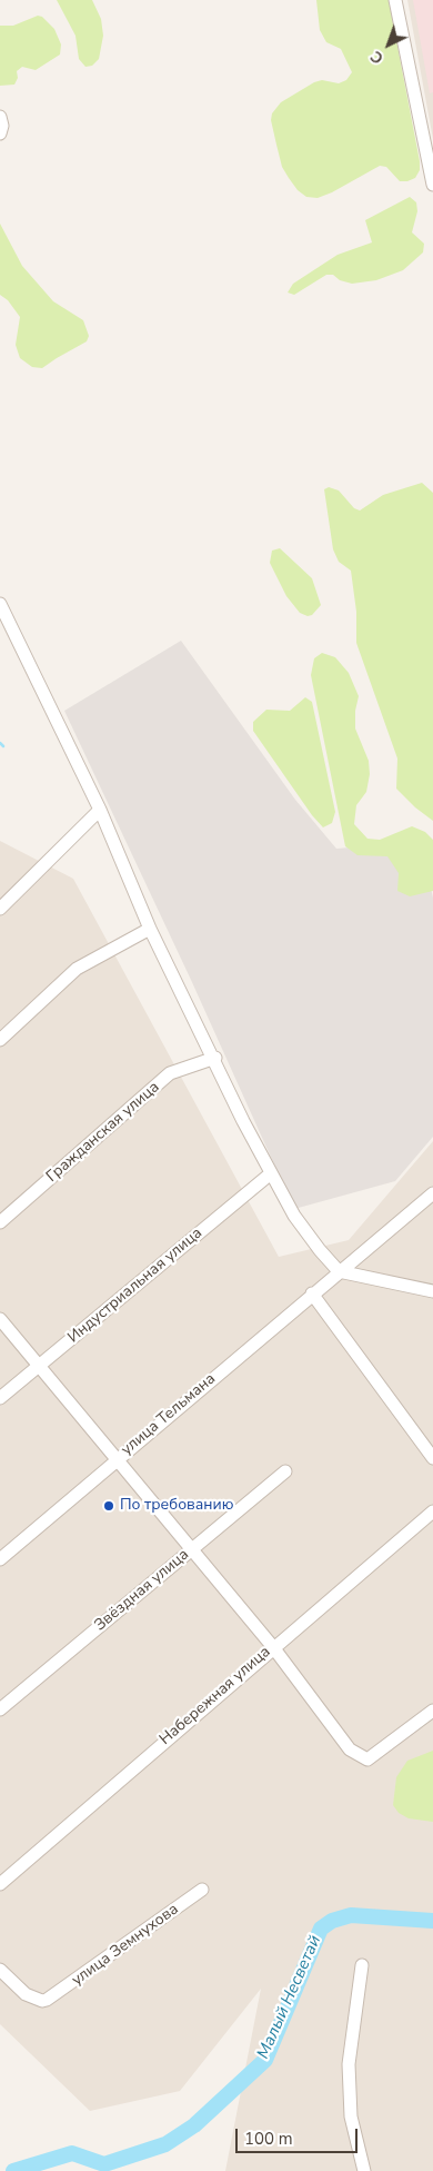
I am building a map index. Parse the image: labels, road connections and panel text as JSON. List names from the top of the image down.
{
  "streets": {
    "street": [
      "Гражданская улица",
      "Индустриальная улица",
      "улица Тельмана",
      "Звёздная улица",
      "Набережная улица",
      "улица Земнухова"
    ]
  },
  "water": ["Малый Несветай"],
  "places": ["По требованию"],
  "scale_bar": "100 m",
  "north": "bottom left"
}
